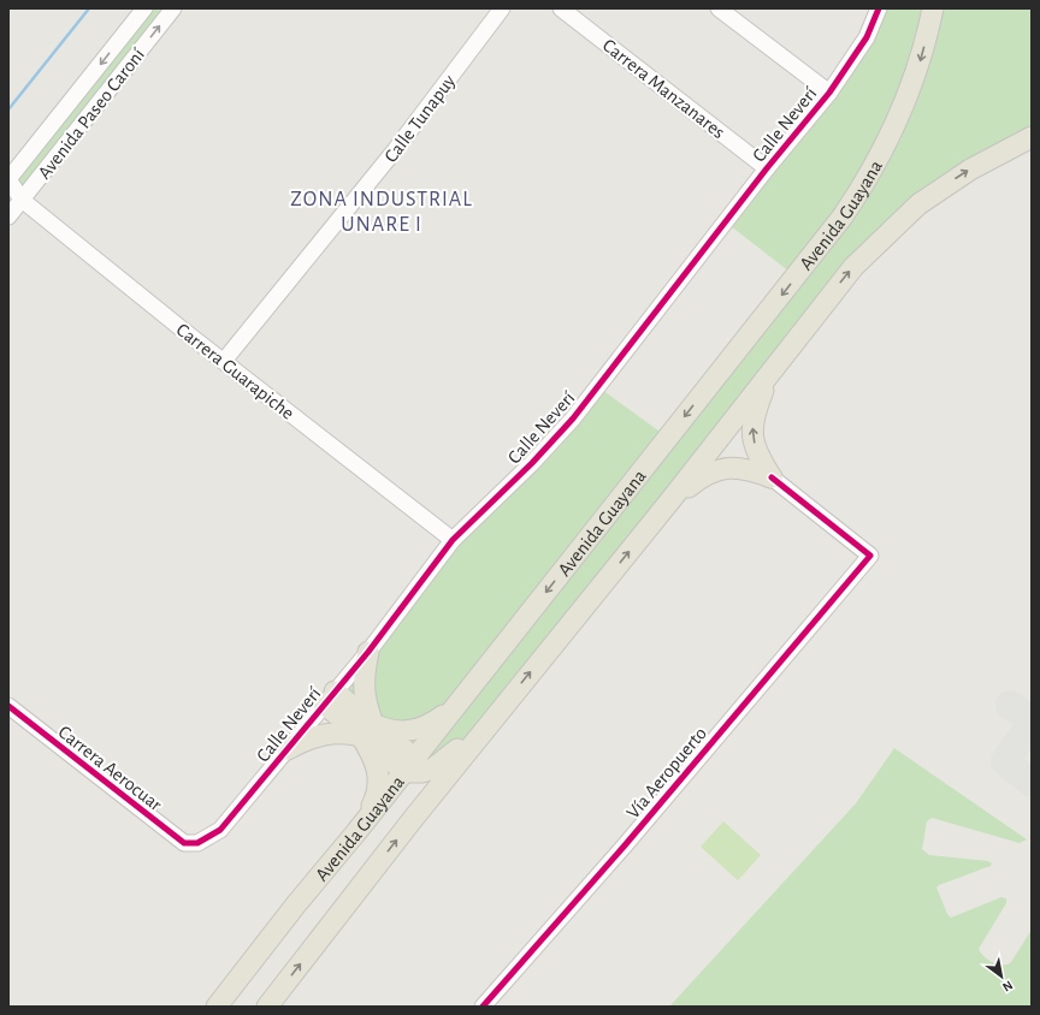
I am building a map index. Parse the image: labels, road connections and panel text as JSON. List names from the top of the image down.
{
  "streets": {
    "main road": ["Avenida Guayana"],
    "street": [
      "Carrera Manzanares",
      "Avenida Paseo Caroní",
      "Calle Tunapuy",
      "Calle Neverí",
      "Carrera Guarapiche",
      "Carrera Aerocuar",
      "Vía Aeropuerto"
    ]
  },
  "crossings": [
    ["Carrera Manzanares", "Calle Neverí"],
    ["Avenida Paseo Caroní", "Carrera Guarapiche"],
    ["Calle Tunapuy", "Carrera Guarapiche"],
    ["Calle Neverí", "Carrera Guarapiche"],
    ["Calle Neverí", "Carrera Aerocuar"]
  ],
  "districts": ["ZONA INDUSTRIAL UNARE I"],
  "north": "bottom right"
}
